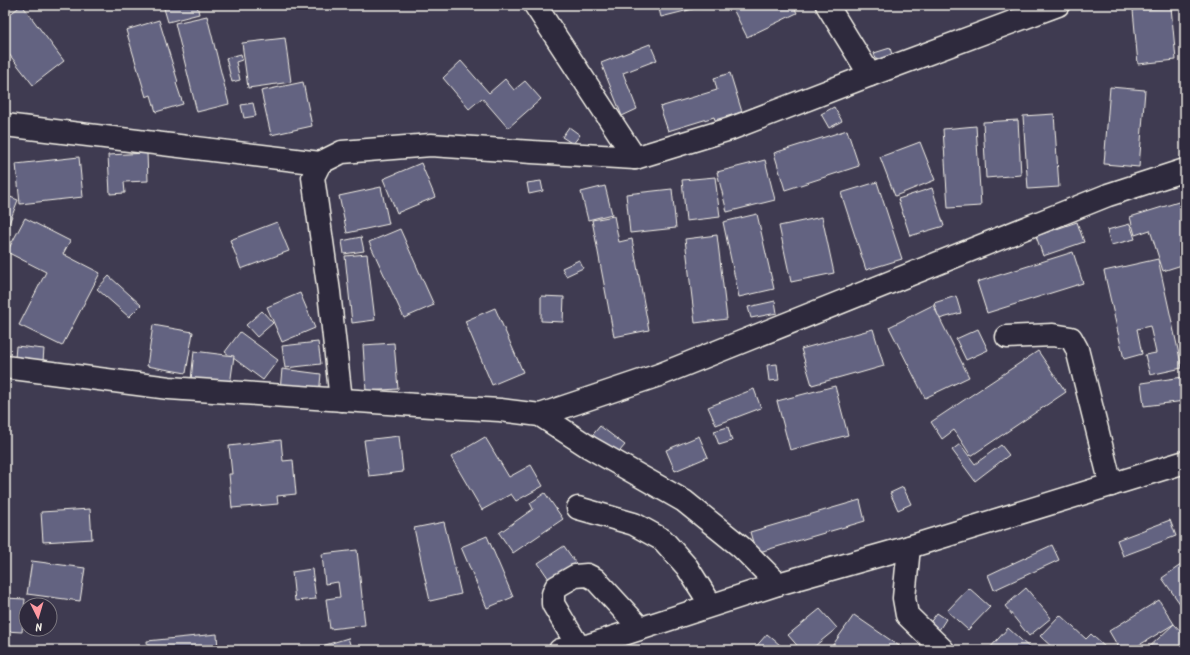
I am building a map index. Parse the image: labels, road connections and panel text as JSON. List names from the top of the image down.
{
  "north": "bottom"
}
